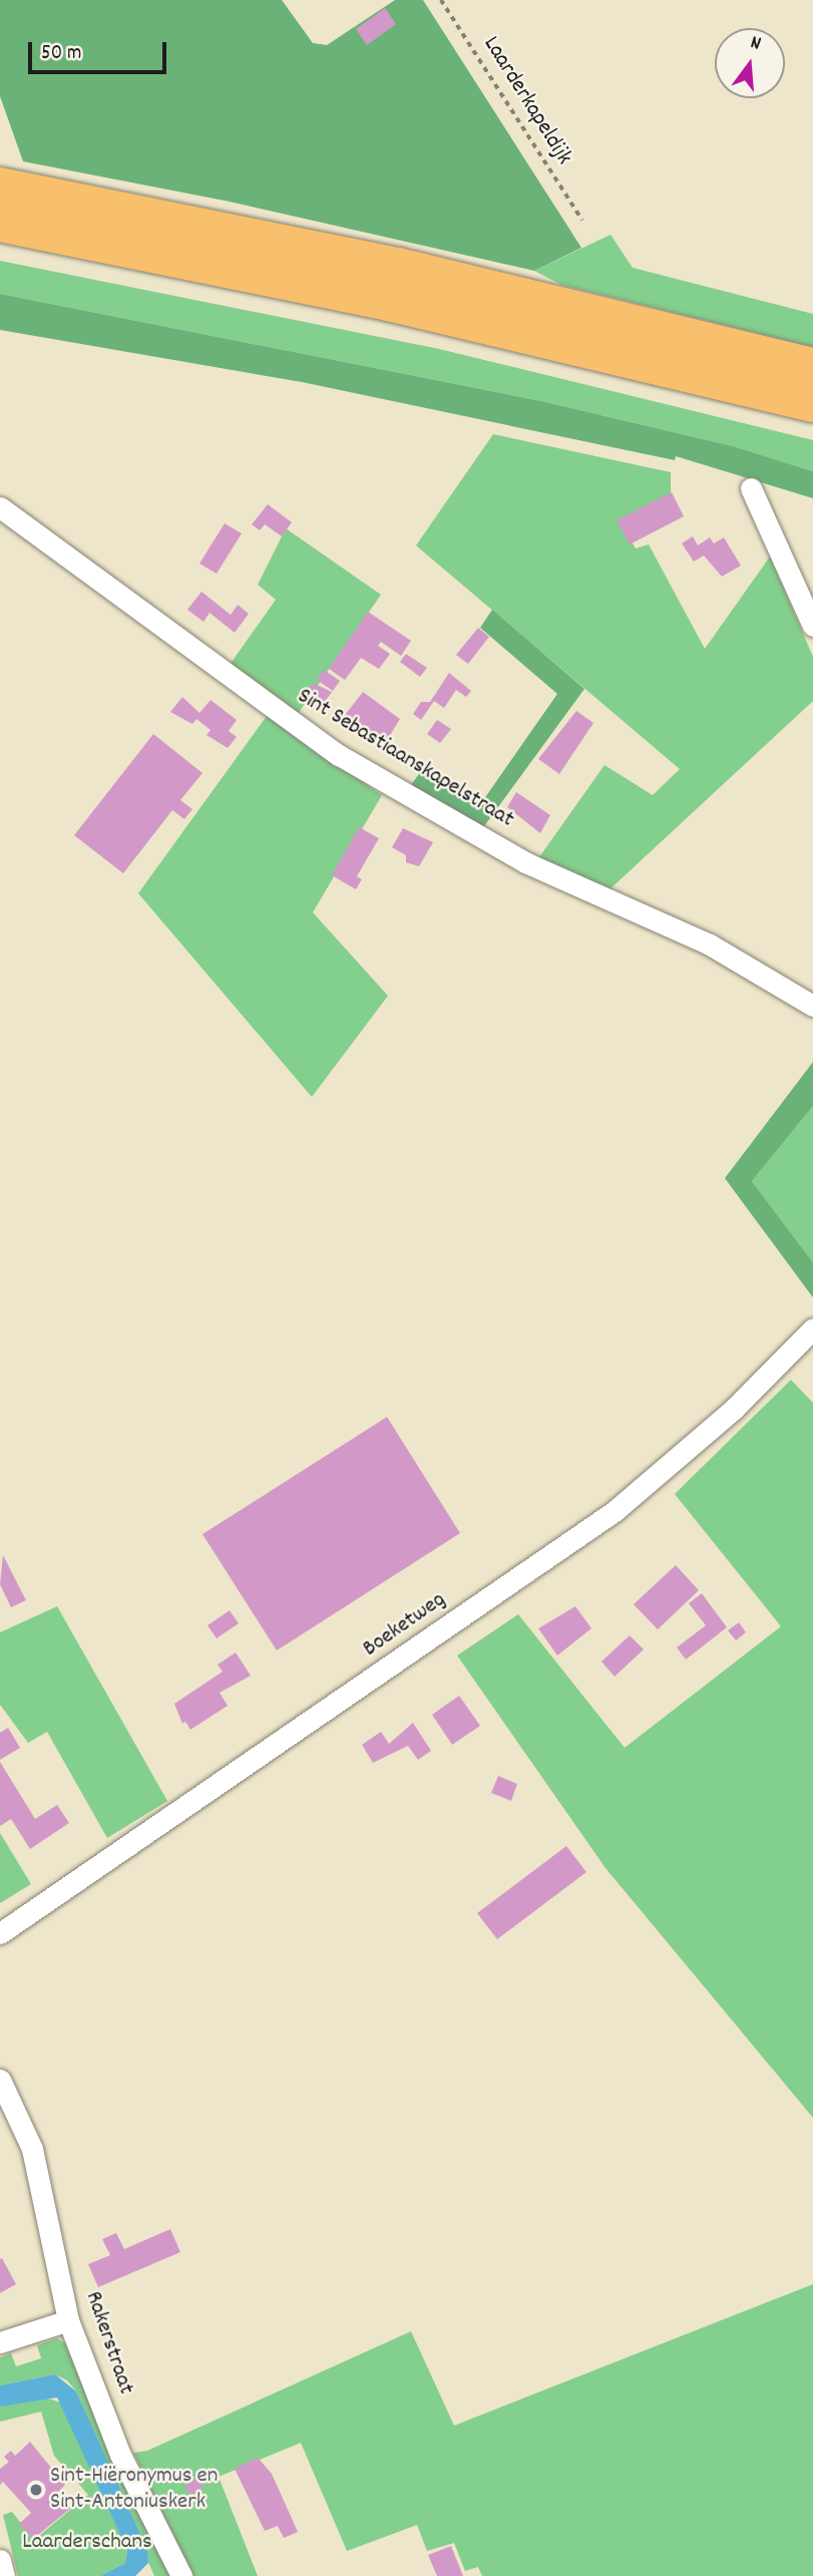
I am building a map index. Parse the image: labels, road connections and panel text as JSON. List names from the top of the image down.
{
  "streets": {
    "street": ["Sint Sebastiaanskapelstraat", "Boeketweg", "Rakerstraat"],
    "path": ["Laarderkapeldijk"]
  },
  "parks": ["Laarderschans"],
  "places": ["Sint-Hiëronymus en Sint-Antoniuskerk"],
  "scale_bar": "50 m",
  "north": "top"
}
